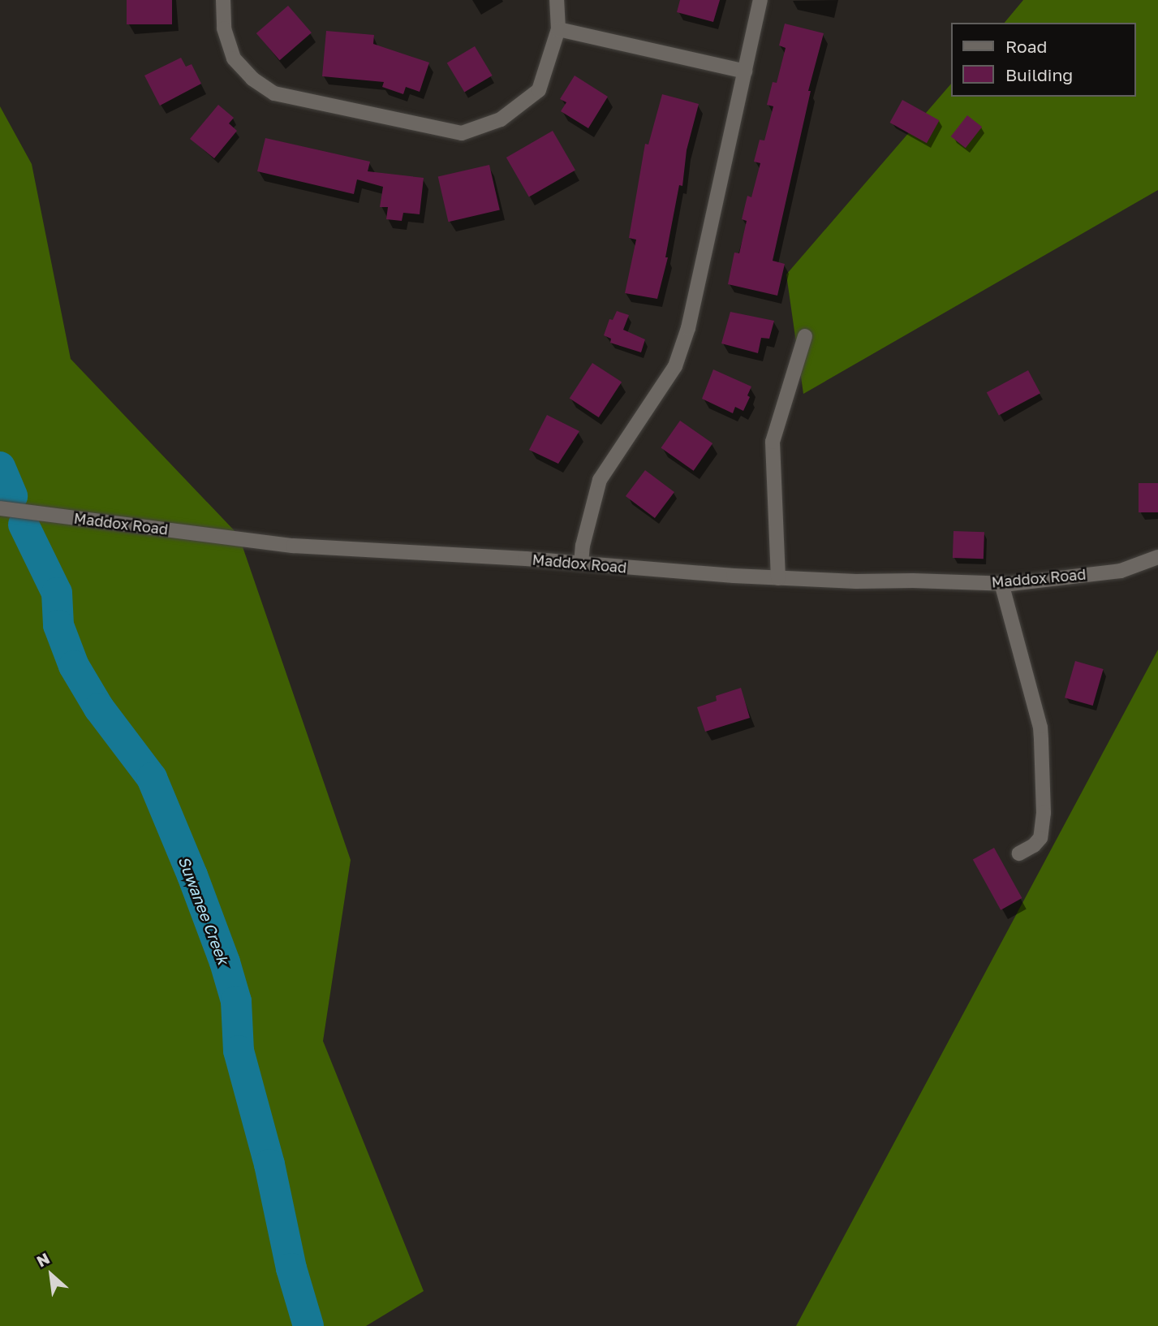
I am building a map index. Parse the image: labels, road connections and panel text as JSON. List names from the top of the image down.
{
  "streets": {
    "street": ["Maddox Road"]
  },
  "water": ["Suwanee Creek"],
  "legend": ["Road", "Building"],
  "north": "top left"
}
